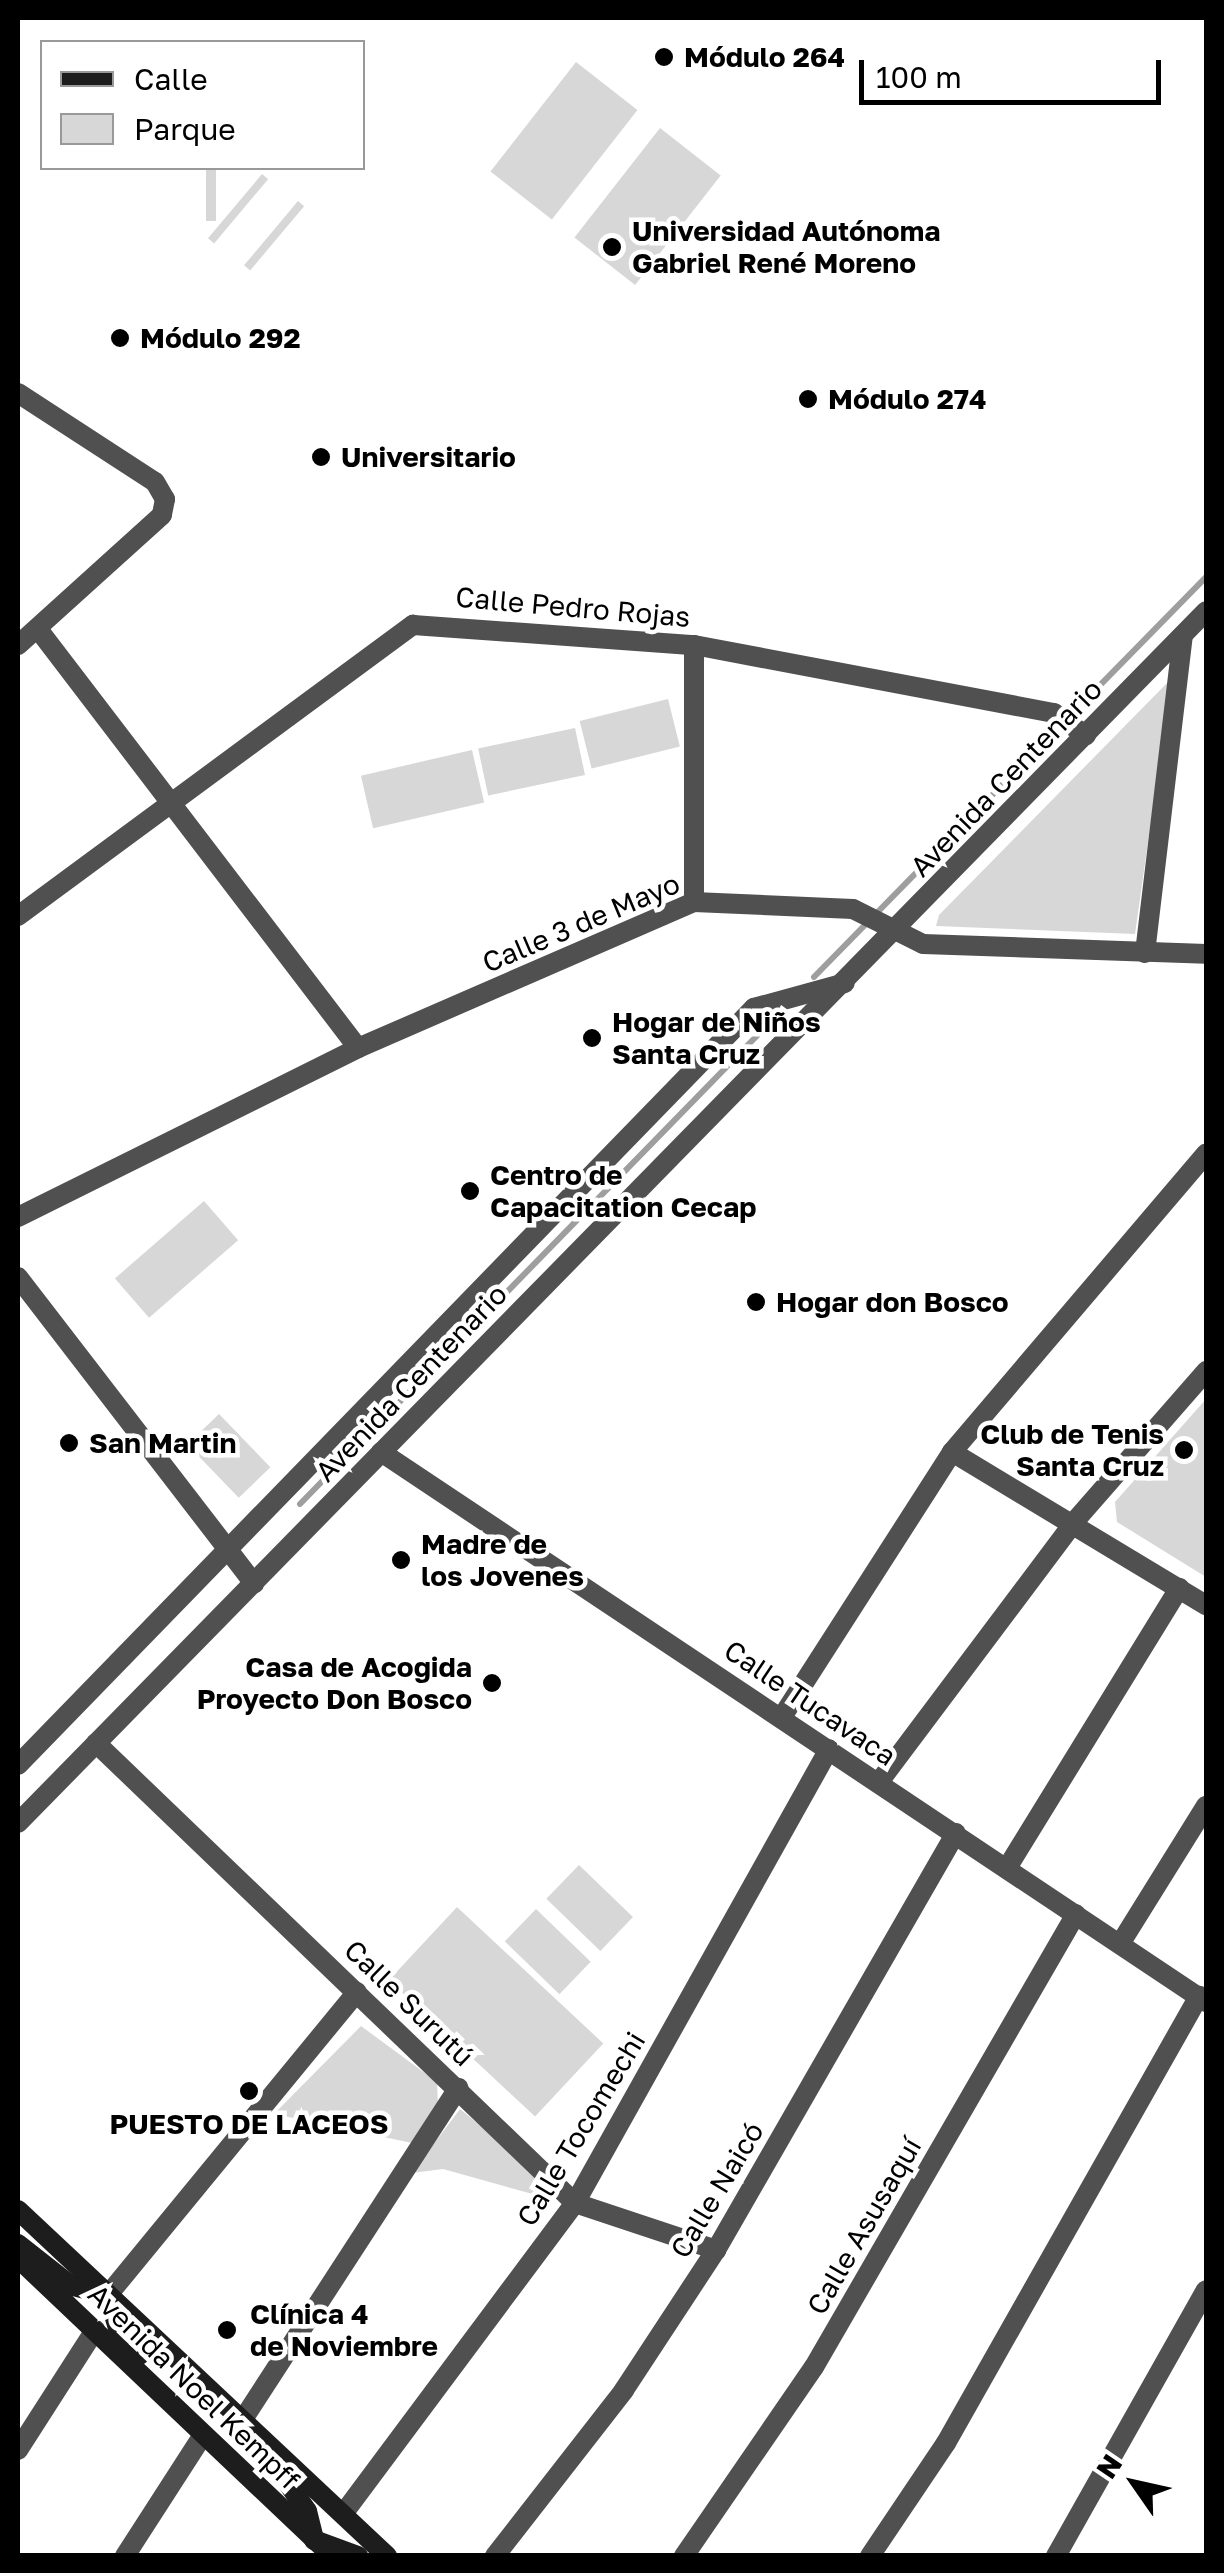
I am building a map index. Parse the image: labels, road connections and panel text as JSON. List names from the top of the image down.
{
  "streets": {
    "main road": ["Avenida Noel Kempff"],
    "street": [
      "Calle Pedro Rojas",
      "Avenida Centenario",
      "Calle 3 de Mayo",
      "Calle Tucavaca",
      "Calle Surutú",
      "Calle Tocomechi",
      "Calle Naicó",
      "Calle Asusaquí"
    ]
  },
  "crossings": [
    ["Calle Pedro Rojas", "Avenida Centenario"],
    ["Avenida Centenario", "Calle 3 de Mayo"],
    ["Avenida Centenario", "Calle Tucavaca"],
    ["Avenida Centenario", "Calle Surutú"],
    ["Calle Tucavaca", "Calle Tocomechi"],
    ["Calle Tucavaca", "Calle Naicó"],
    ["Calle Tucavaca", "Calle Asusaquí"],
    ["Calle Surutú", "Calle Tocomechi"],
    ["Calle Surutú", "Calle Naicó"],
    ["Calle Tocomechi", "Avenida Noel Kempff"]
  ],
  "places": [
    "Módulo 264",
    "Universidad Autónoma Gabriel René Moreno",
    "Módulo 292",
    "Módulo 274",
    "Universitario",
    "Hogar de Niños Santa Cruz",
    "Centro de Capacitation Cecap",
    "Hogar don Bosco",
    "San Martin",
    "Club de Tenis Santa Cruz",
    "Madre de los Jovenes",
    "Casa de Acogida Proyecto Don Bosco",
    "PUESTO DE LACEOS",
    "Clínica 4 de Noviembre"
  ],
  "legend": ["Calle", "Parque"],
  "scale_bar": "100 m",
  "north": "top left"
}
